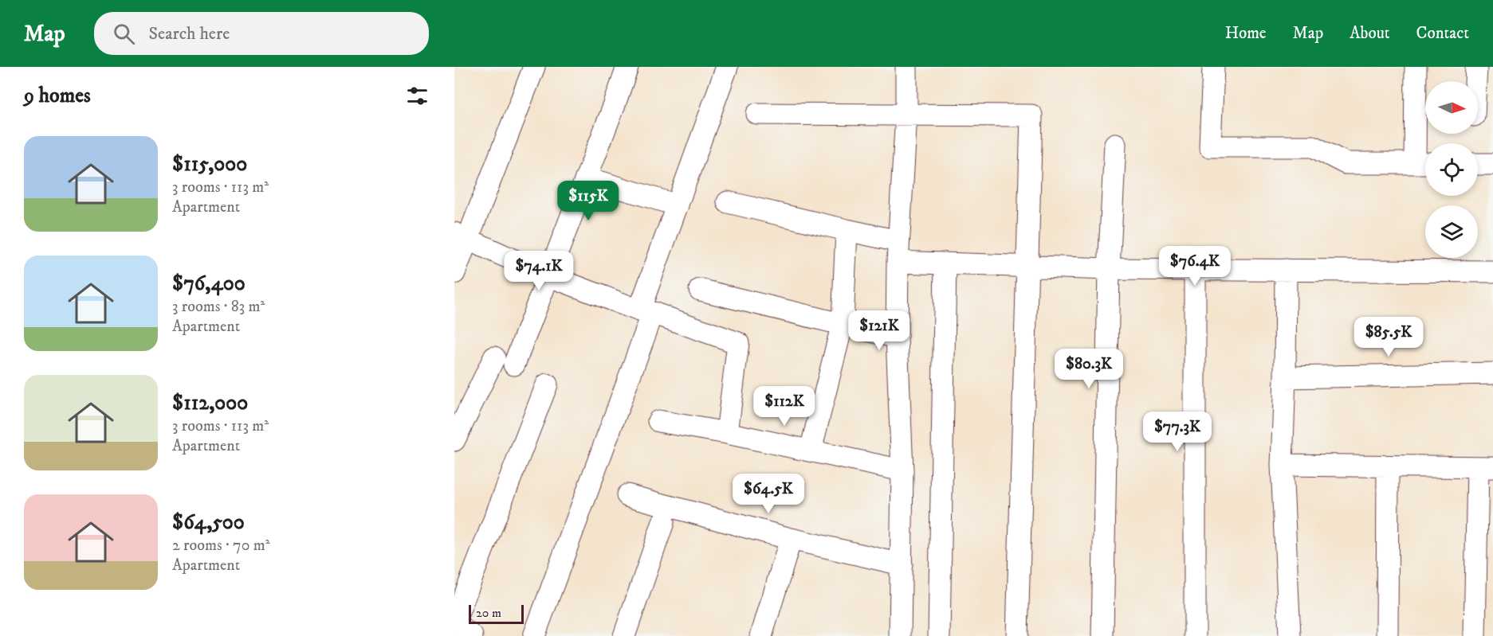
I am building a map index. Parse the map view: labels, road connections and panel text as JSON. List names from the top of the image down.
{
  "scale_bar": "20 m",
  "north": "right",
  "page": {
    "header": "Map",
    "search": "Search here",
    "nav": [
      "Home",
      "Map",
      "About",
      "Contact"
    ],
    "heading": "9 homes",
    "list": [
      {
        "name": "$115,000",
        "note": "3 rooms · 113 m² · Apartment"
      },
      {
        "name": "$76,400",
        "note": "3 rooms · 83 m² · Apartment"
      },
      {
        "name": "$112,000",
        "note": "3 rooms · 113 m² · Apartment"
      },
      {
        "name": "$64,500",
        "note": "2 rooms · 70 m² · Apartment"
      }
    ],
    "price": [
      "$115K",
      "$76.4K",
      "$74.1K",
      "$121K",
      "$85.5K",
      "$80.3K",
      "$112K",
      "$77.3K",
      "$64.5K"
    ],
    "scale": "20 m"
  }
}
